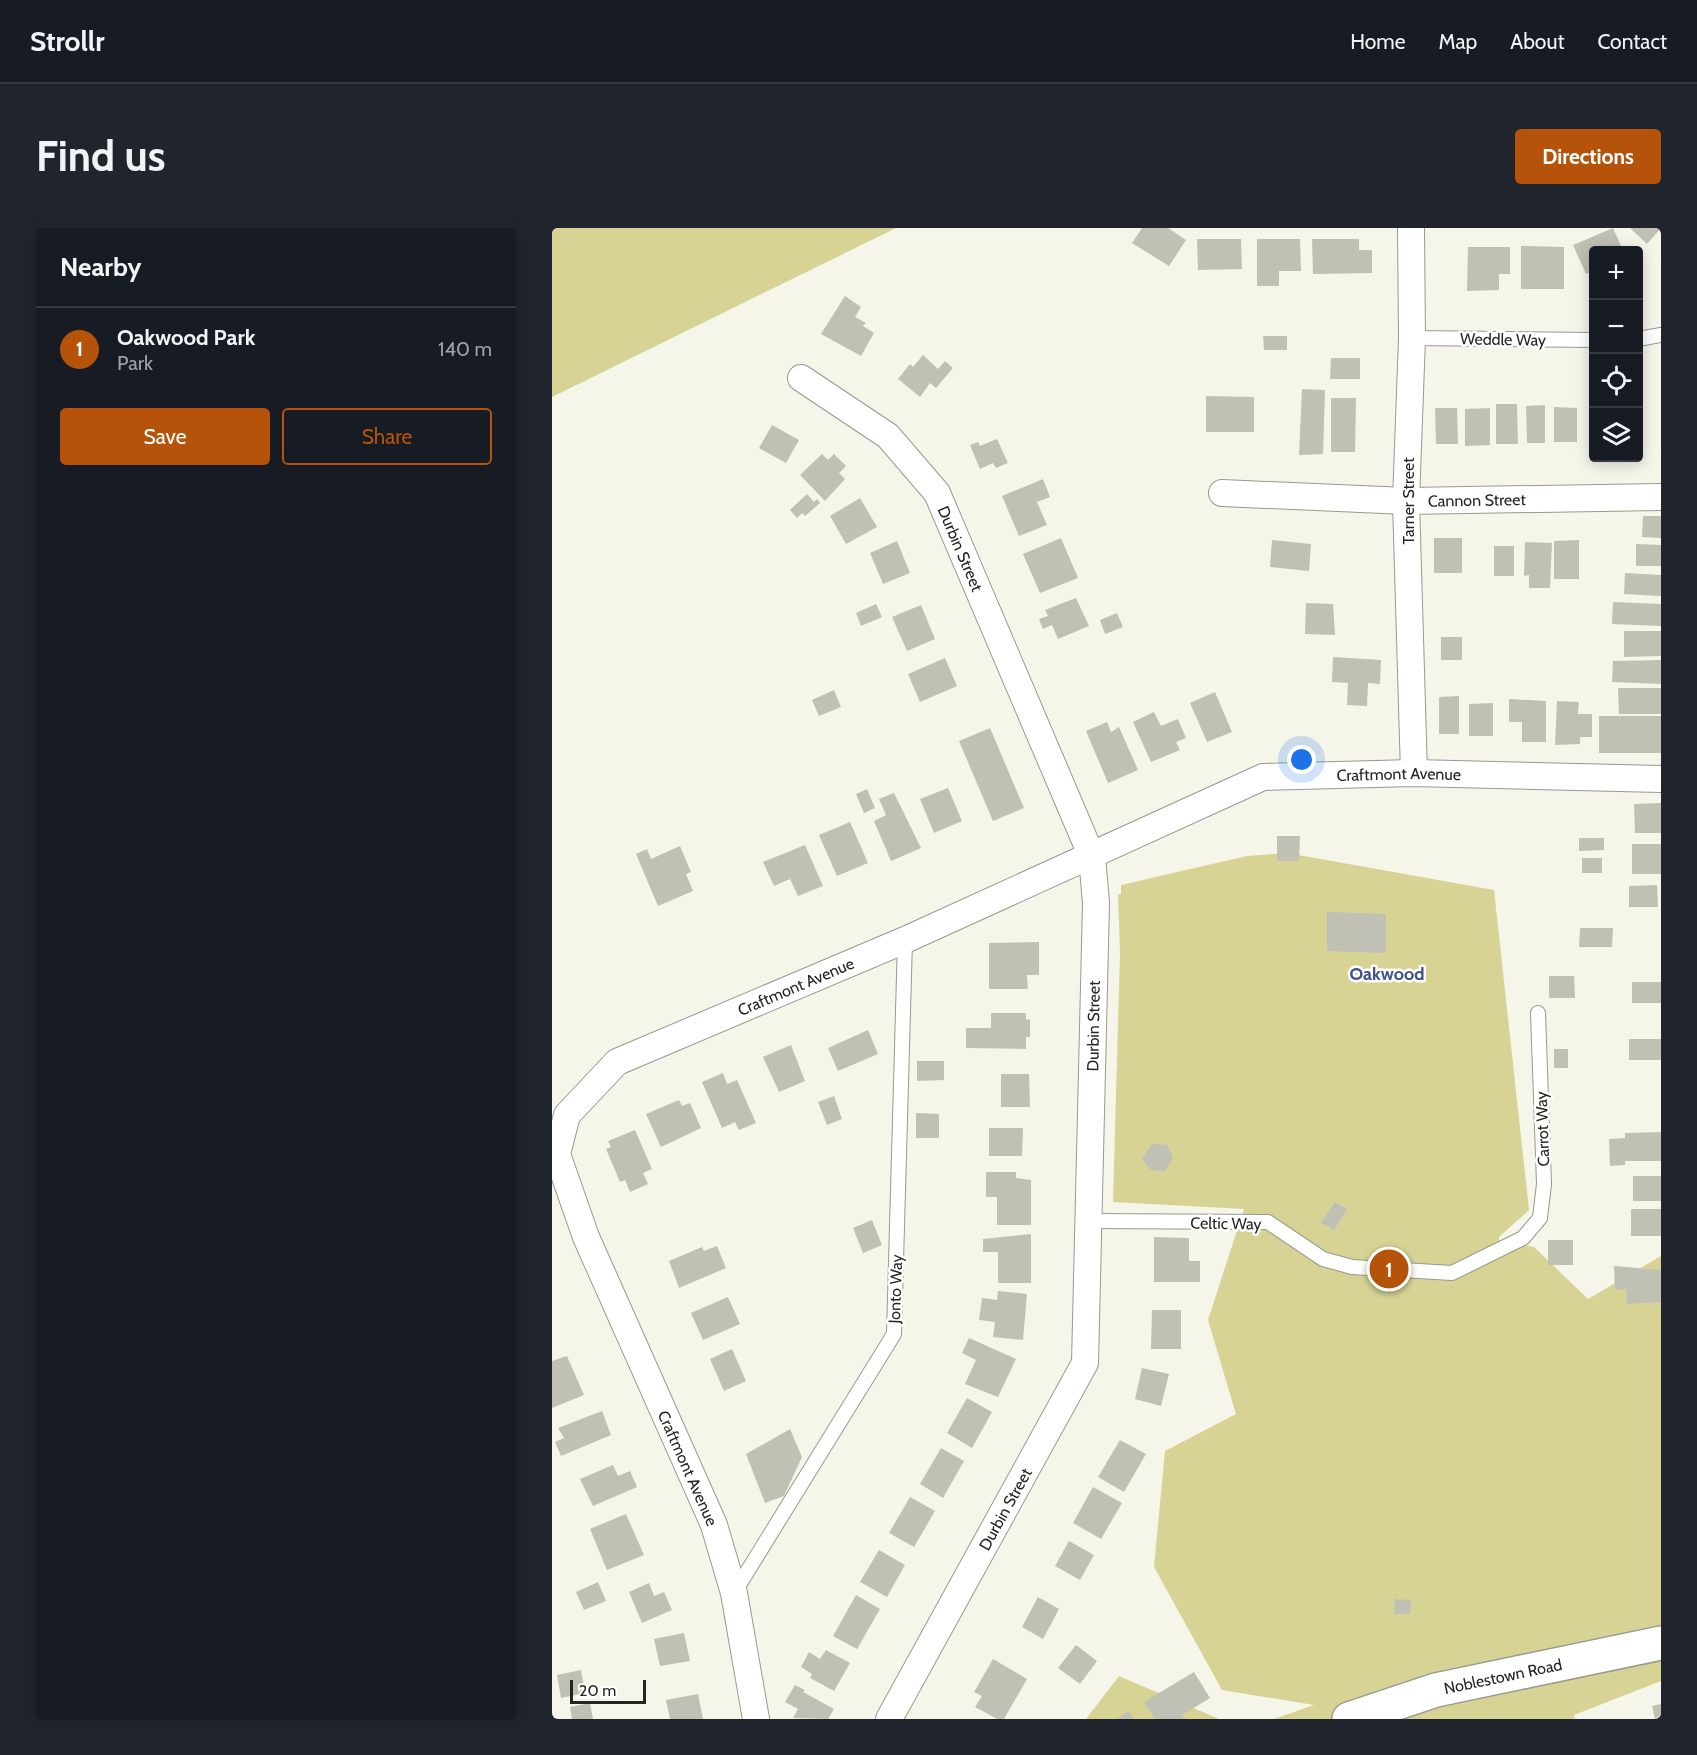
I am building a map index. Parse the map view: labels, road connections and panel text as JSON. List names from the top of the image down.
{
  "streets": {
    "main road": ["Noblestown Road"],
    "street": [
      "Cannon Street",
      "Tarner Street",
      "Durbin Street",
      "Craftmont Avenue"
    ],
    "lane": [
      "Weddle Way",
      "Carrot Way",
      "Celtic Way",
      "Jonto Way"
    ]
  },
  "crossings": [
    ["Weddle Way", "Tarner Street"],
    ["Cannon Street", "Tarner Street"],
    ["Tarner Street", "Craftmont Avenue"],
    ["Durbin Street", "Craftmont Avenue"],
    ["Durbin Street", "Celtic Way"],
    ["Craftmont Avenue", "Jonto Way"],
    ["Carrot Way", "Celtic Way"]
  ],
  "districts": ["Oakwood"],
  "scale_bar": "20 m",
  "page": {
    "header": "Strollr",
    "nav": [
      "Home",
      "Map",
      "About",
      "Contact"
    ],
    "buttons": [
      "Directions",
      ["Save", "Share"]
    ],
    "title": "Find us",
    "heading": "Nearby",
    "map_buttons": ["+", "−"],
    "list": [
      {
        "mark": "1",
        "name": "Oakwood Park",
        "note": "Park",
        "value": "140 m"
      }
    ],
    "pins": "1",
    "scale": "20 m"
  }
}
